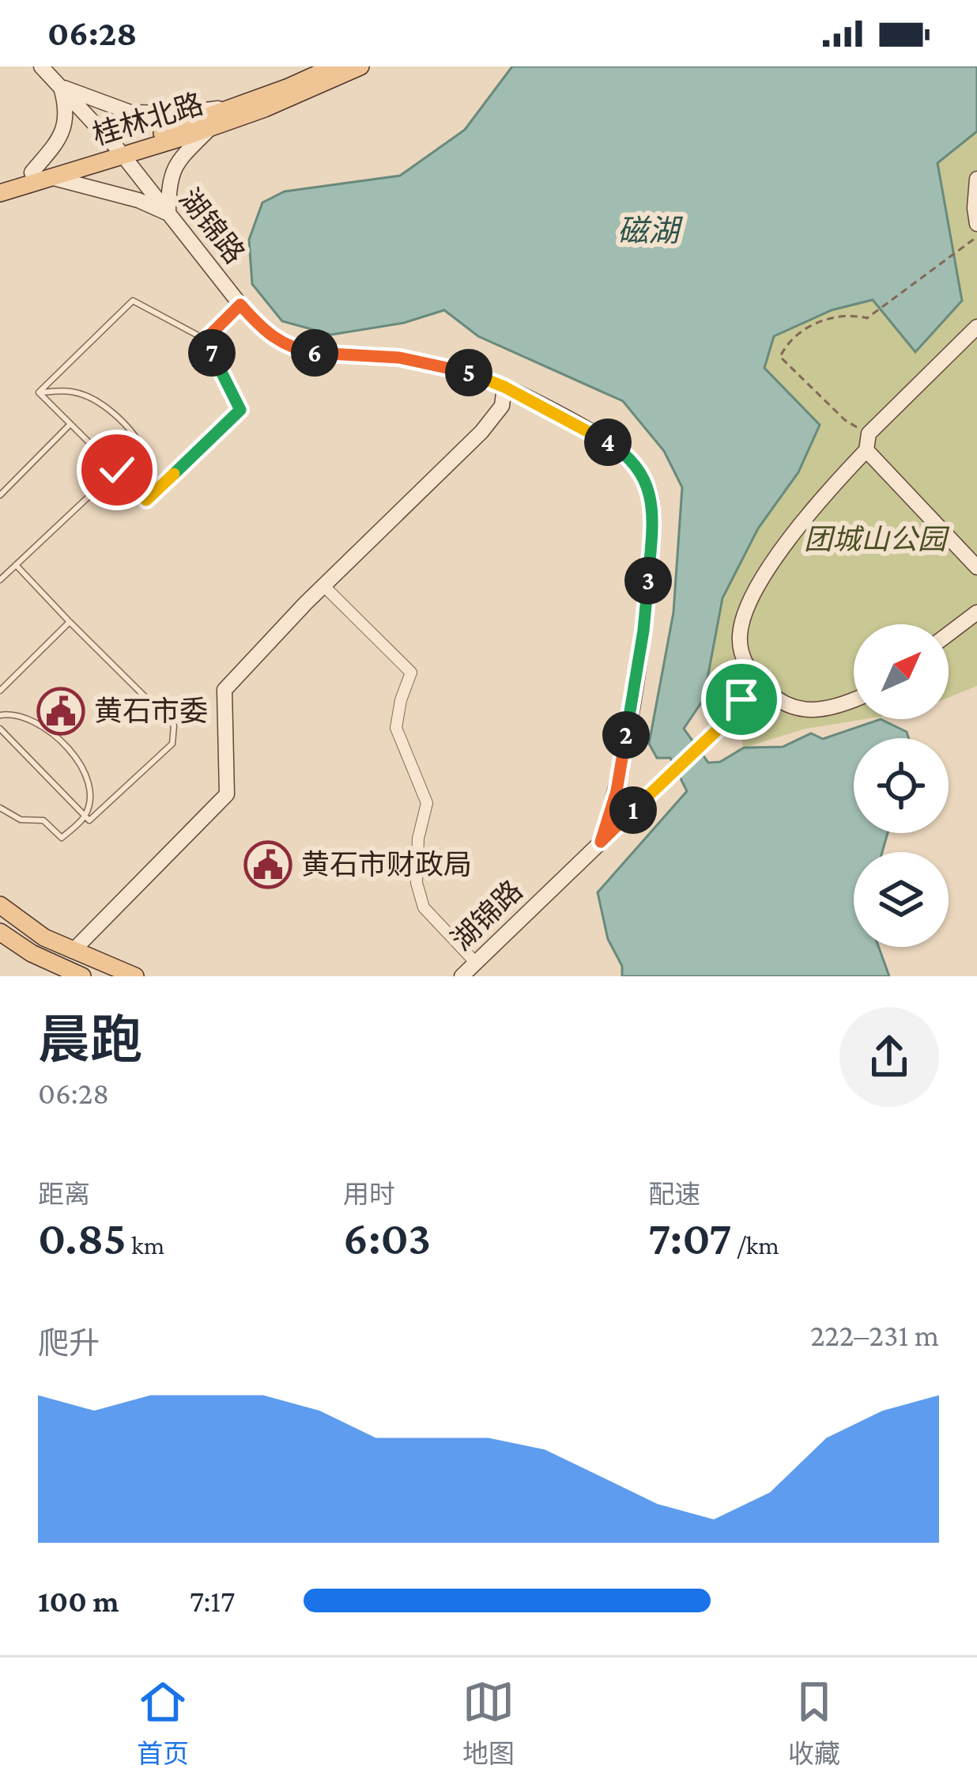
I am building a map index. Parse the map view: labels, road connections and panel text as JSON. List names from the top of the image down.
{
  "streets": {
    "main road": ["桂林北路"],
    "street": ["湖锦路"]
  },
  "crossings": [
    ["桂林北路", "湖锦路"]
  ],
  "water": ["磁湖"],
  "parks": ["团城山公园"],
  "places": {
    "public building": ["黄石市委", "黄石市财政局"]
  },
  "north": "top right",
  "page": {
    "status": "06:28",
    "pins": [
      "6",
      "7",
      "5",
      "4",
      "3",
      "2",
      "1"
    ],
    "heading": ["晨跑", "06:28"],
    "stats": [
      ["距离", "0.85 km"],
      ["用时", "6:03"],
      ["配速", "7:07 /km"]
    ],
    "chart": ["爬升", "222–231 m"],
    "list": [
      {
        "name": "100 m",
        "note": "7:17"
      }
    ],
    "tabs": ["首页", "地图", "收藏"]
  }
}
